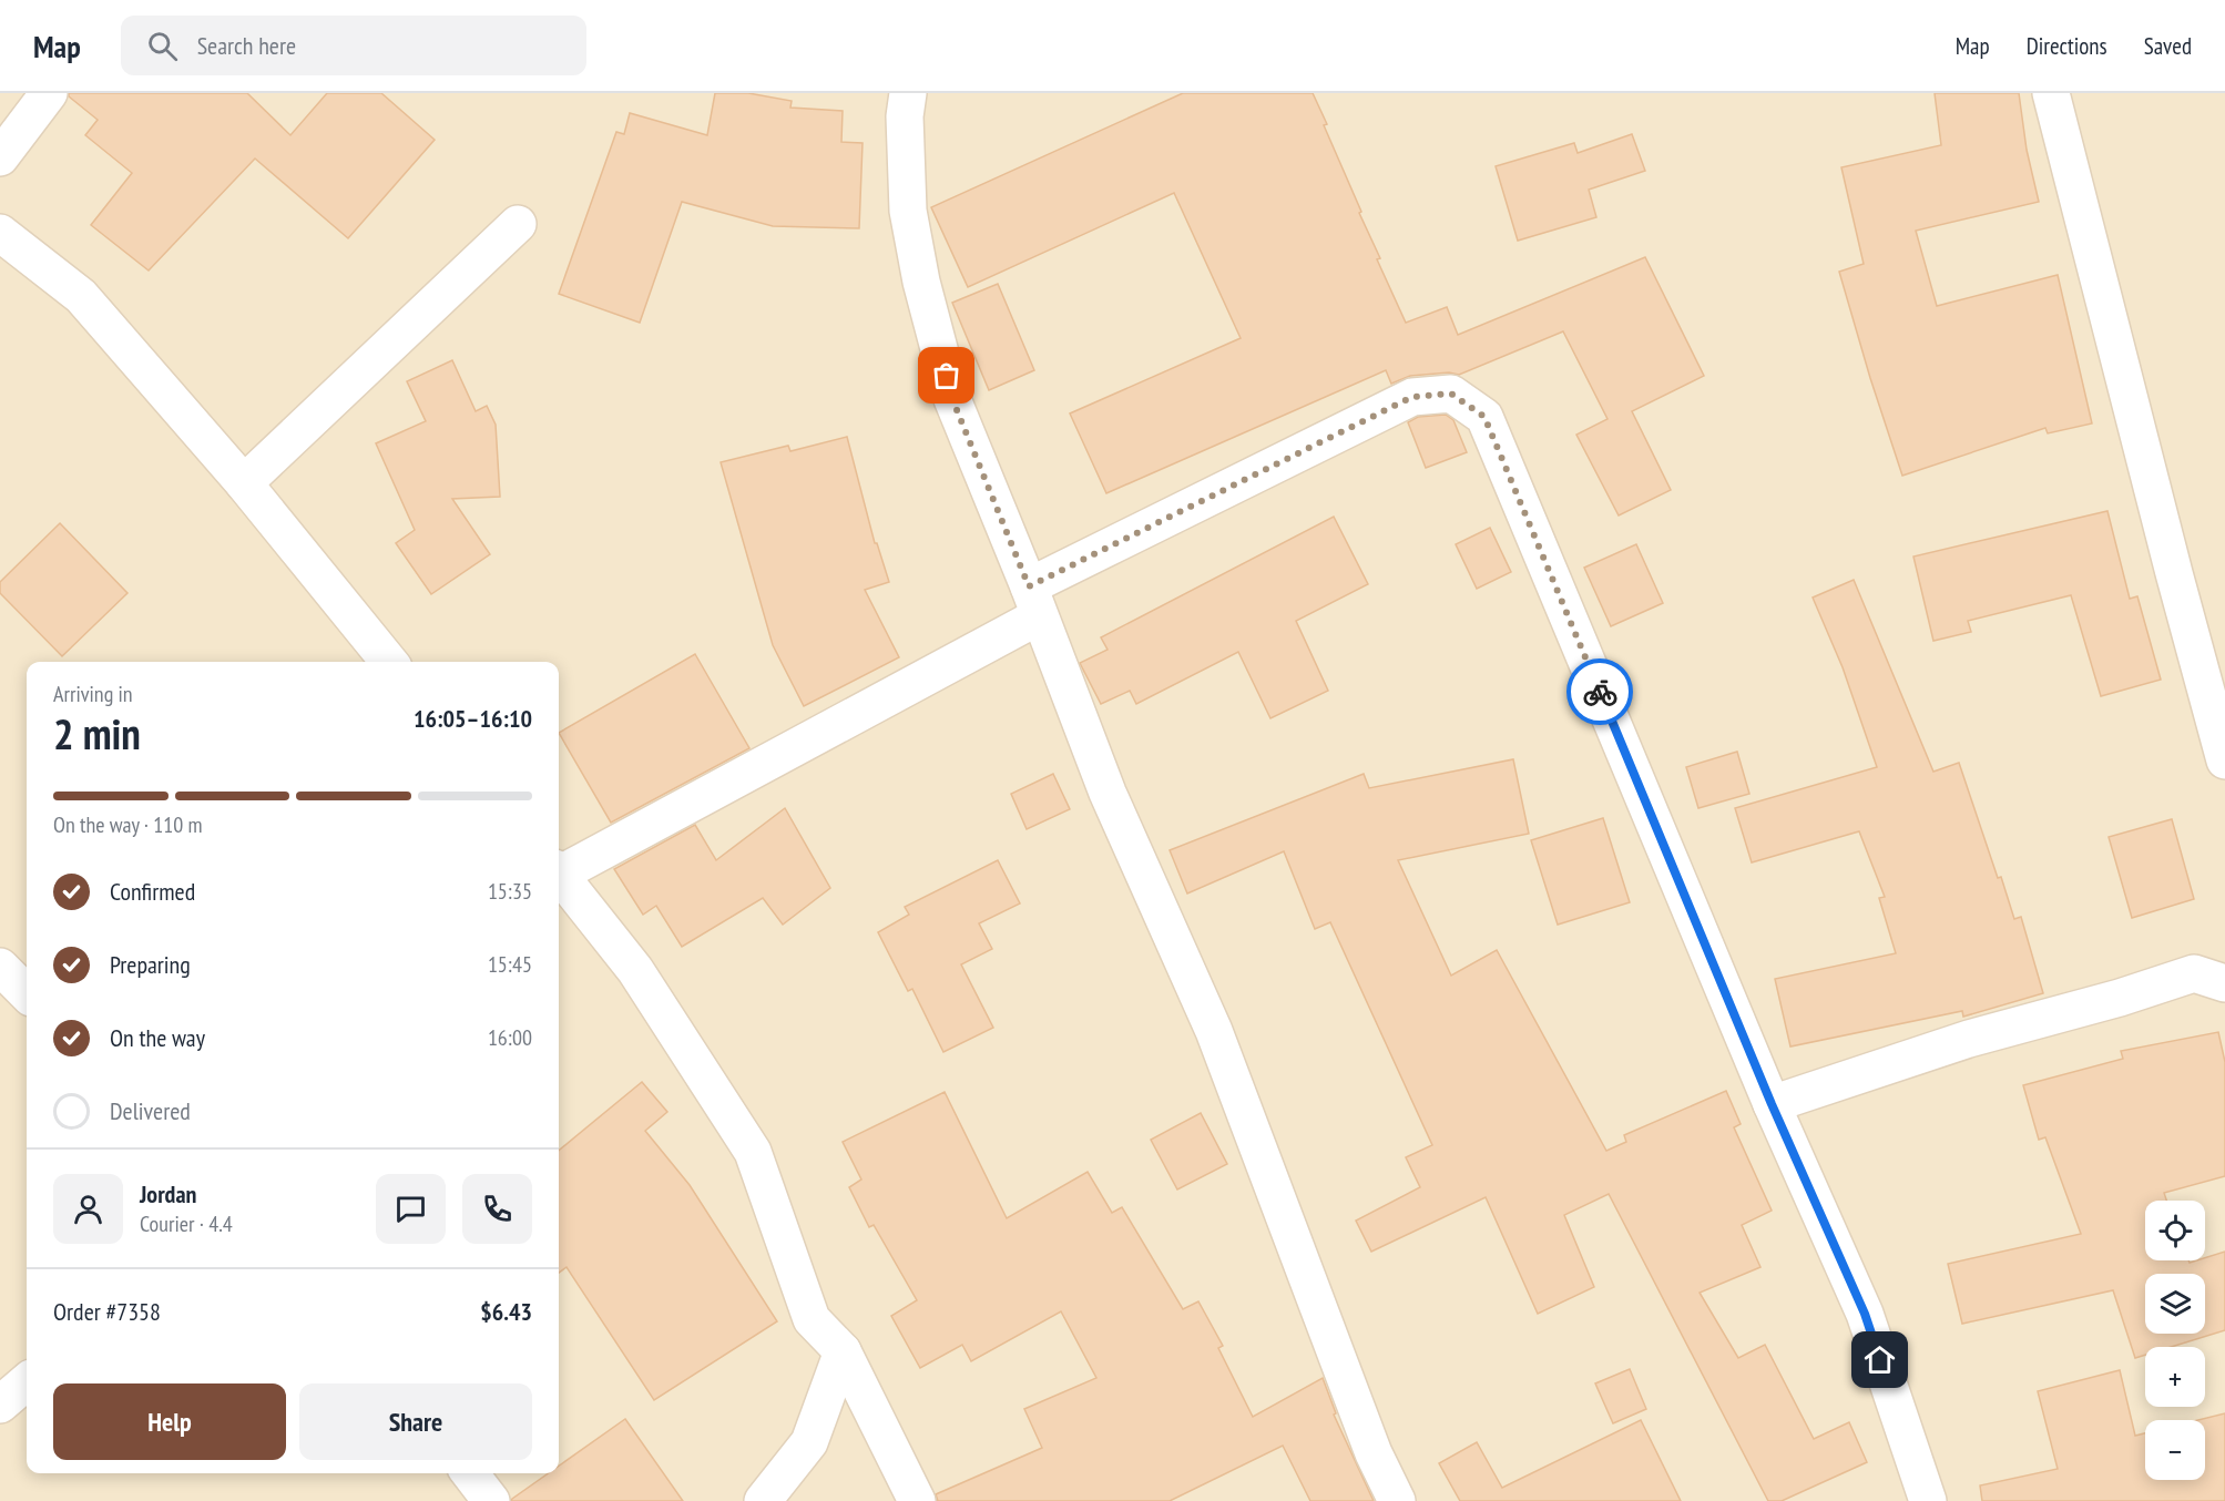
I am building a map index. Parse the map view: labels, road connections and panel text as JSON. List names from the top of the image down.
{
  "page": {
    "header": "Map",
    "search": "Search here",
    "nav": ["Map", "Directions", "Saved"],
    "heading": ["2 min", "Arriving in", "16:05–16:10"],
    "panel": [
      "Jordan",
      "Courier · 4.4",
      "Order #7358",
      "$6.43"
    ],
    "bar": "On the way · 110 m",
    "list": [
      ["Confirmed", "15:35"],
      ["Preparing", "15:45"],
      ["On the way", "16:00"],
      "Delivered"
    ],
    "map_buttons": ["+", "−"],
    "buttons": ["Help", "Share"]
  }
}
